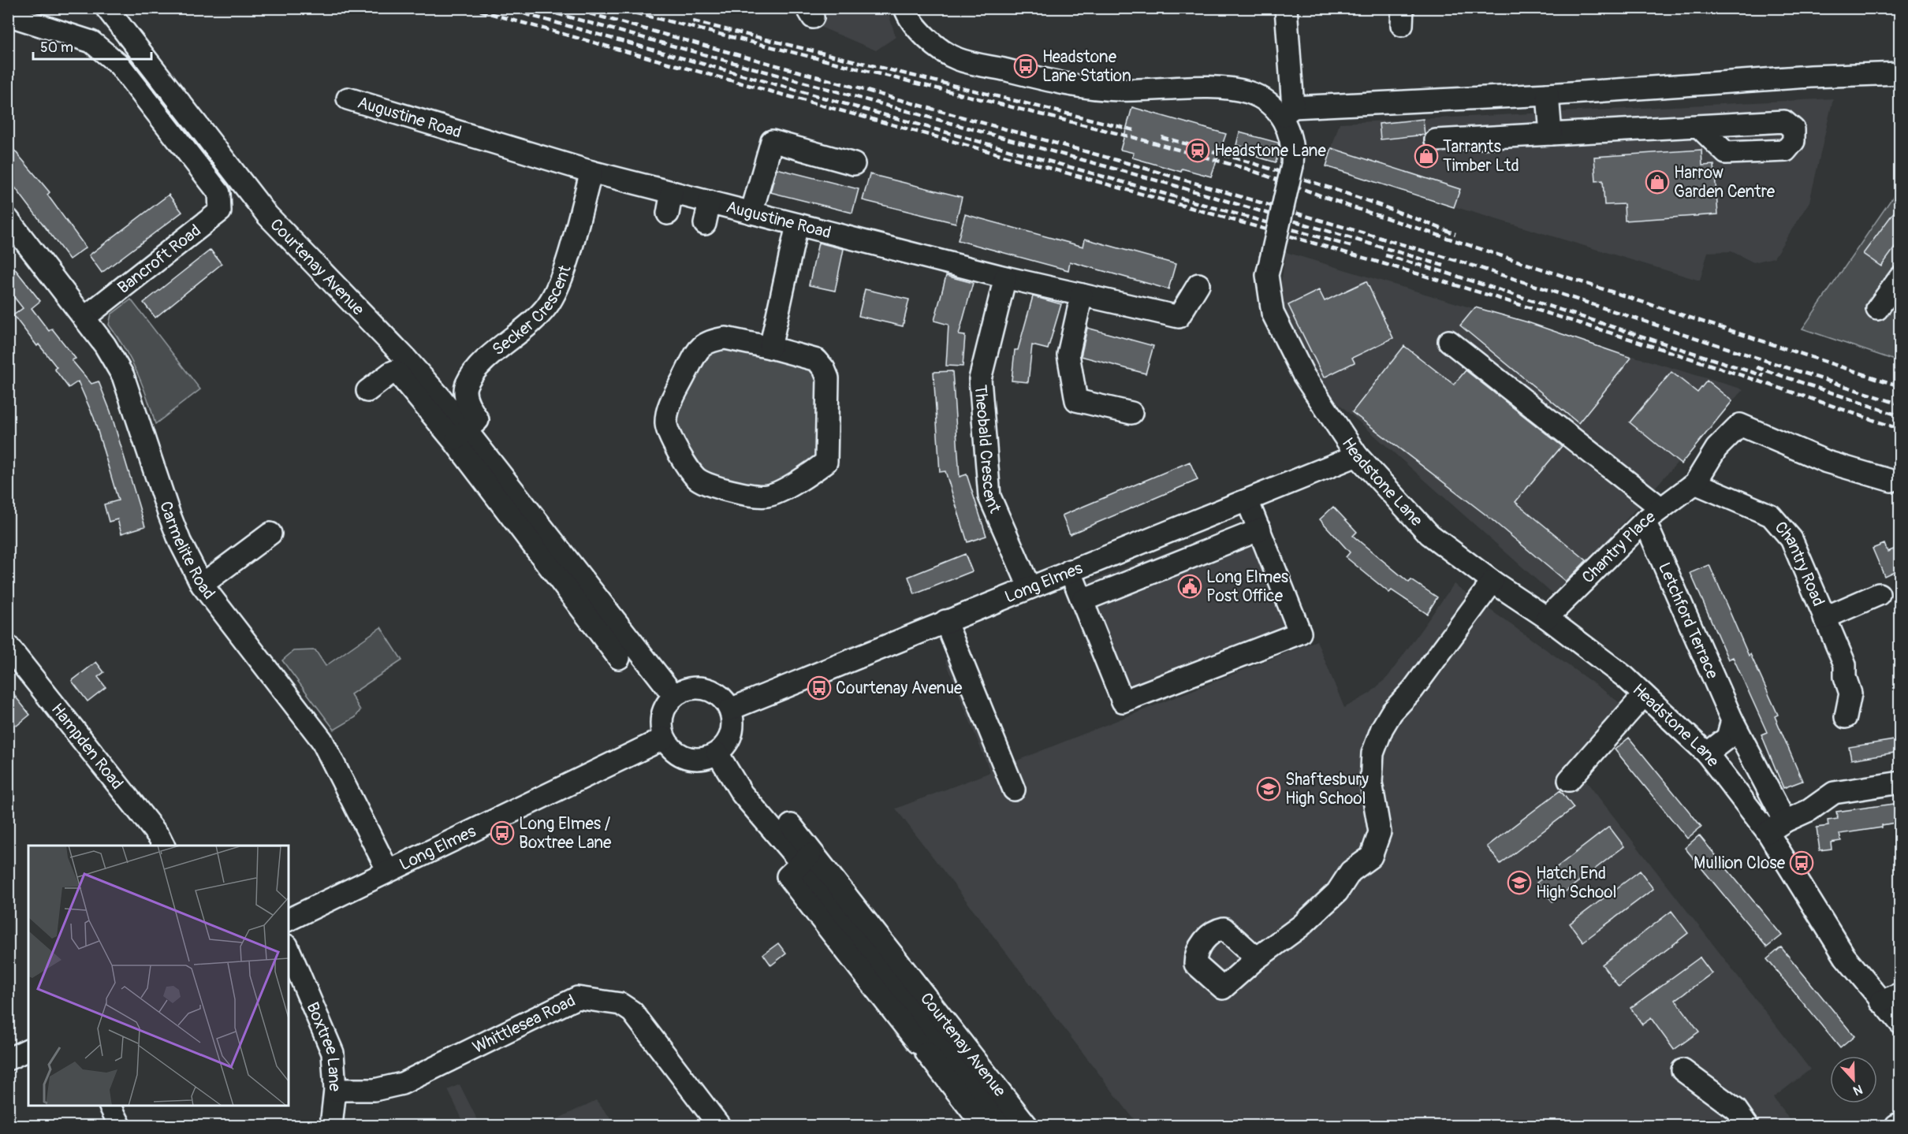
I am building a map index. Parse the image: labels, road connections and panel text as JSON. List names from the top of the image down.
{
  "streets": {
    "street": [
      "Augustine Road",
      "Bancroft Road",
      "Courtenay Avenue",
      "Secker Crescent",
      "Theobald Crescent",
      "Headstone Lane",
      "Carmelite Road",
      "Chantry Place",
      "Chantry Road",
      "Long Elmes",
      "Letchford Terrace",
      "Hampden Road",
      "Whittlesea Road",
      "Boxtree Lane"
    ]
  },
  "crossings": [
    ["Augustine Road", "Secker Crescent"],
    ["Augustine Road", "Theobald Crescent"],
    ["Bancroft Road", "Carmelite Road"],
    ["Courtenay Avenue", "Secker Crescent"],
    ["Courtenay Avenue", "Long Elmes"],
    ["Theobald Crescent", "Long Elmes"],
    ["Headstone Lane", "Chantry Place"],
    ["Headstone Lane", "Long Elmes"],
    ["Carmelite Road", "Long Elmes"],
    ["Chantry Place", "Chantry Road"],
    ["Chantry Place", "Letchford Terrace"],
    ["Whittlesea Road", "Boxtree Lane"]
  ],
  "places": {
    "bus stop": [
      "Headstone Lane Station",
      "Courtenay Avenue",
      "Long Elmes / Boxtree Lane",
      "Mullion Close"
    ],
    "station": ["Headstone Lane"],
    "shop": ["Tarrants Timber Ltd", "Harrow Garden Centre"],
    "public building": ["Long Elmes Post Office"],
    "school or university": ["Shaftesbury High School", "Hatch End High School"]
  },
  "scale_bar": "50 m",
  "north": "bottom"
}
